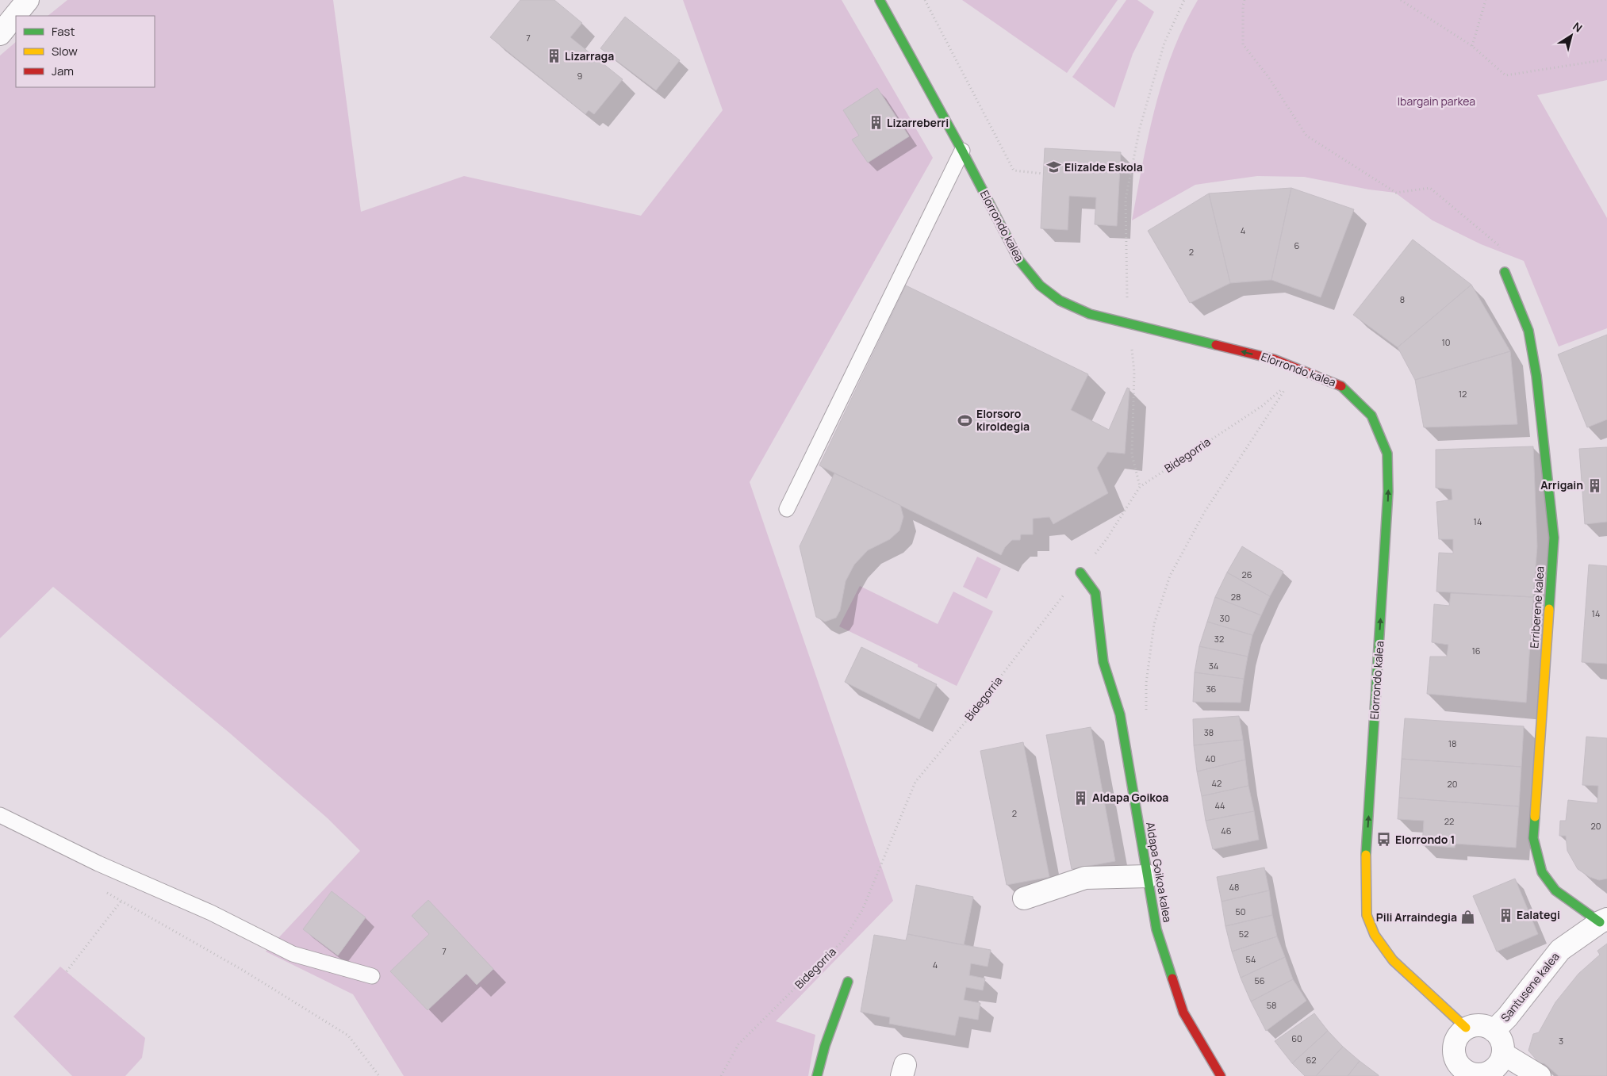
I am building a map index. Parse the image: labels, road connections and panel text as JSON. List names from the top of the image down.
{
  "streets": {
    "street": [
      "Elorrondo kalea",
      "Erriberene kalea",
      "Aldapa Goikoa kalea",
      "Santusene kalea"
    ],
    "path": ["Bidegorria"]
  },
  "crossings": [
    ["Elorrondo kalea", "Santusene kalea"],
    ["Bidegorria", "Aldapa Goikoa kalea"],
    ["Erriberene kalea", "Santusene kalea"]
  ],
  "one_way": ["Elorrondo kalea"],
  "parks": ["Ibargain parkea"],
  "places": {
    "building": [
      "Lizarraga",
      "Lizarreberri",
      "Arrigain",
      "Aldapa Goikoa",
      "Ealategi"
    ],
    "school or university": ["Elizalde Eskola"],
    "sports": ["Elorsoro kiroldegia"],
    "bus stop": ["Elorrondo 1"],
    "shop": ["Pili Arraindegia"]
  },
  "house_numbers": [
    "7",
    "9",
    "4",
    "6",
    "2",
    "8",
    "10",
    "12",
    "14",
    "26",
    "28",
    "14",
    "30",
    "32",
    "16",
    "34",
    "36",
    "38",
    "18",
    "40",
    "42",
    "20",
    "44",
    "2",
    "22",
    "20",
    "46",
    "48",
    "50",
    "52",
    "7",
    "54",
    "4",
    "56",
    "58",
    "60",
    "3",
    "62"
  ],
  "legend": ["Fast", "Slow", "Jam"],
  "north": "top right"
}
